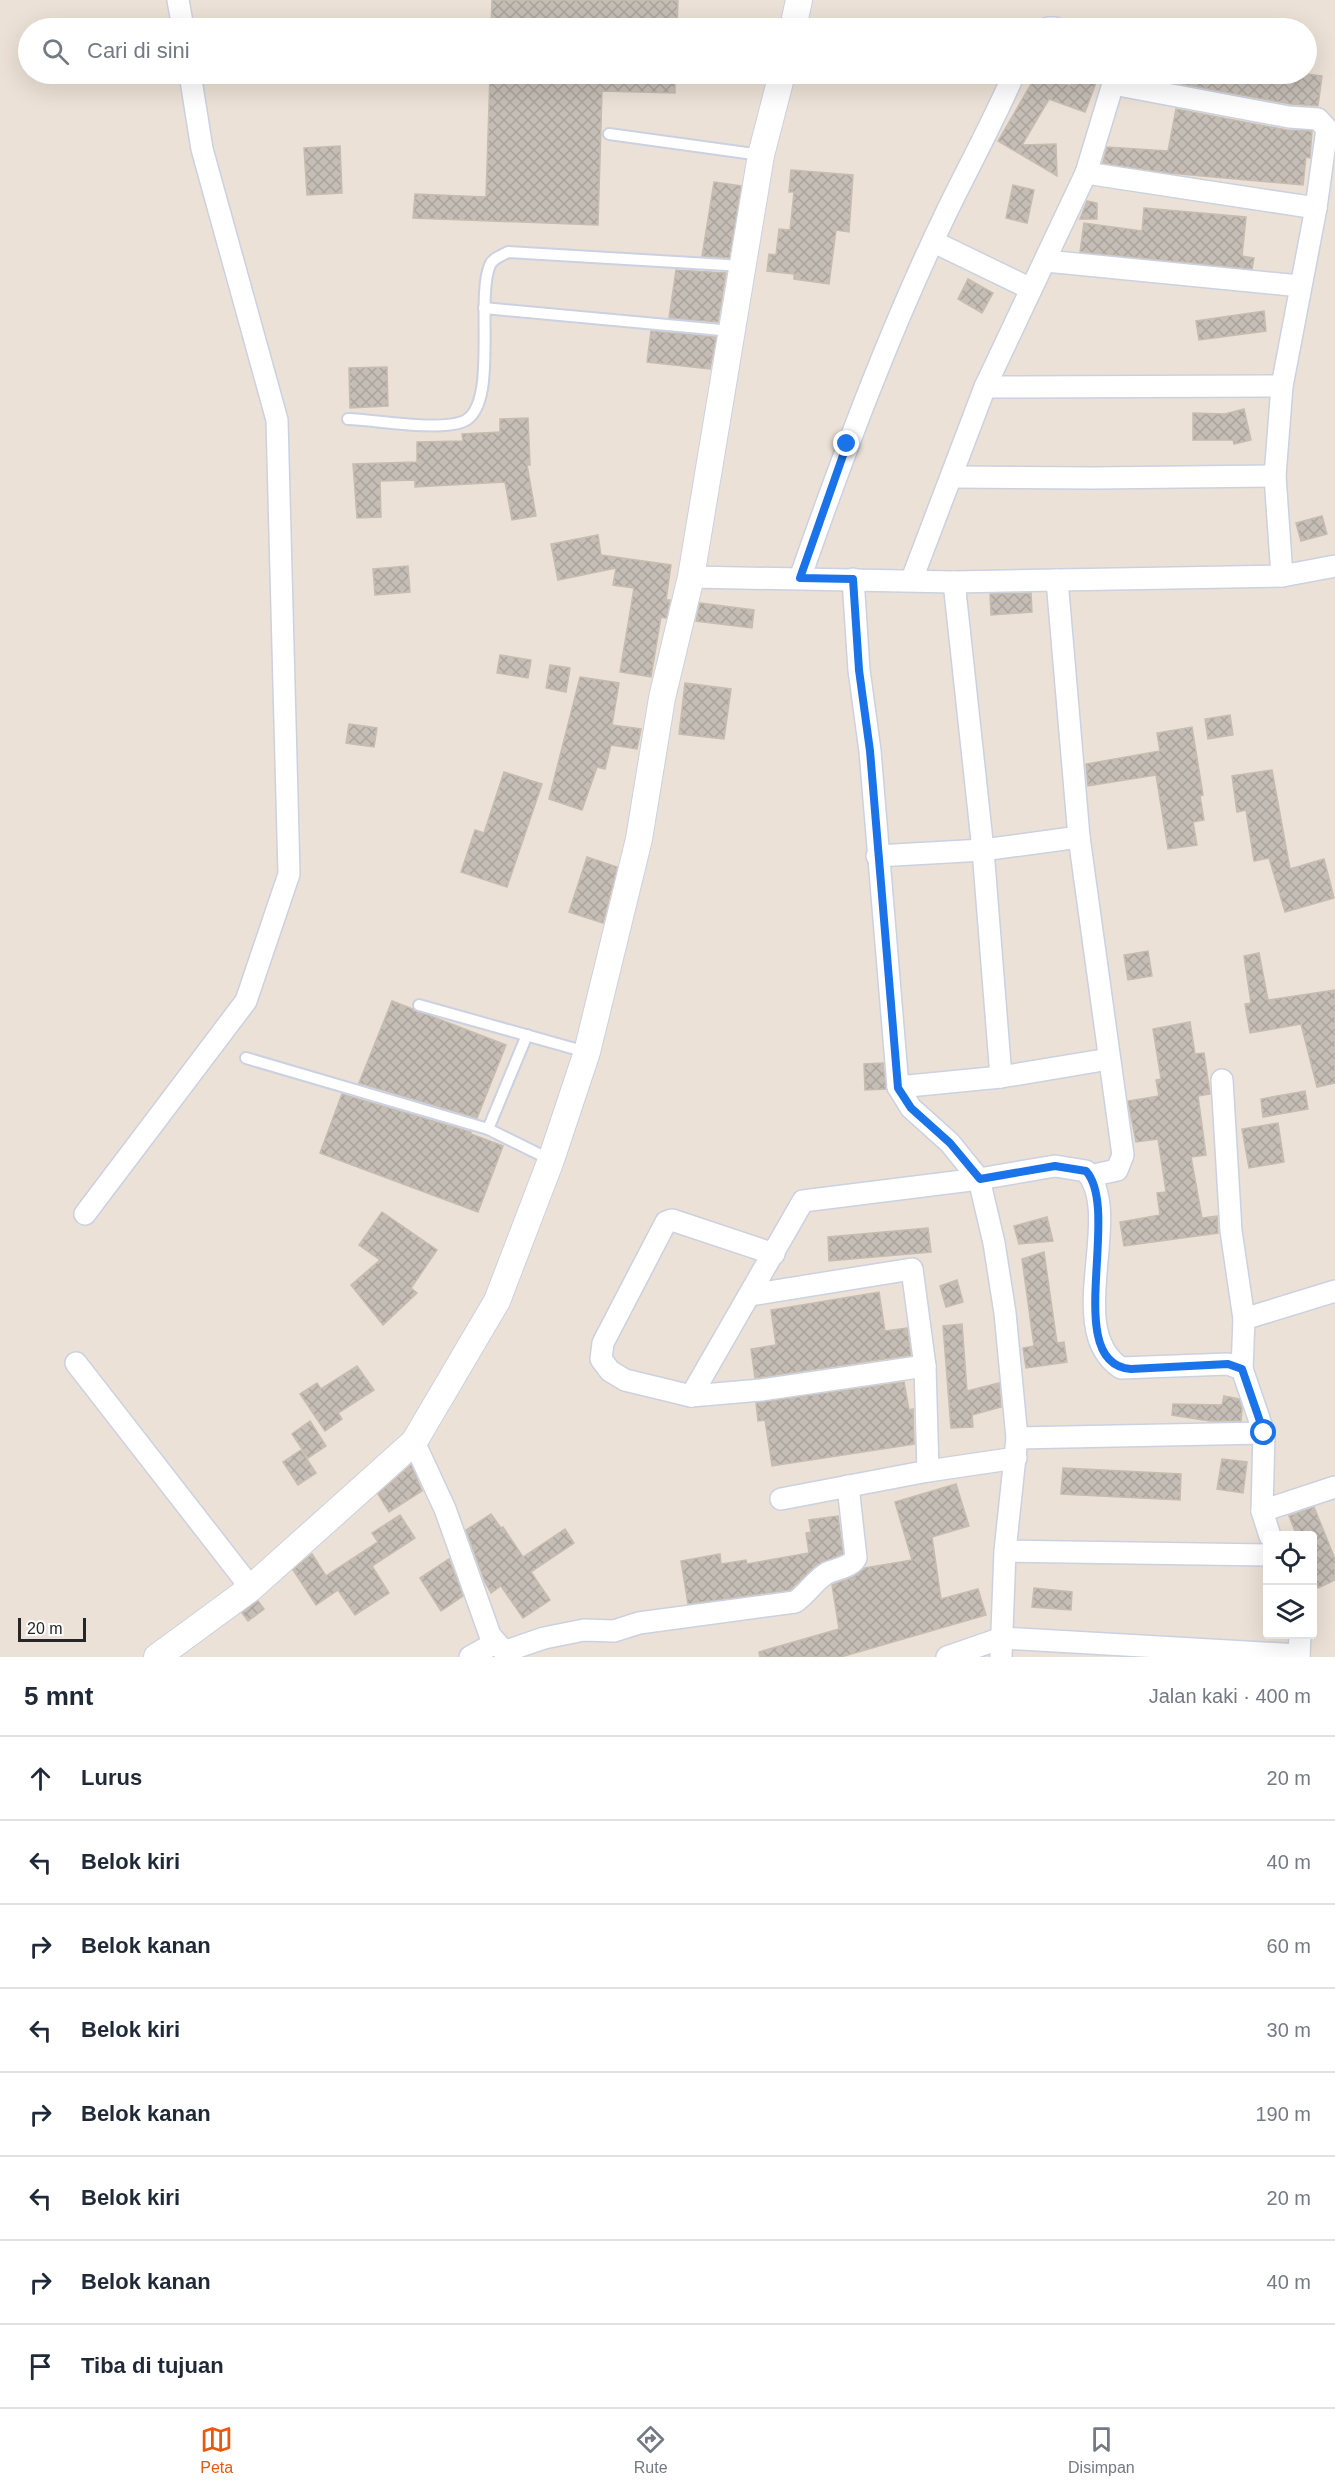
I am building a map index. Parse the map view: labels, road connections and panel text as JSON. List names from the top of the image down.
{
  "scale_bar": "20 m",
  "page": {
    "search": "Cari di sini",
    "scale": "20 m",
    "heading": ["5 mnt", "Jalan kaki · 400 m"],
    "list": [
      ["Lurus", "20 m"],
      ["Belok kiri", "40 m"],
      ["Belok kanan", "60 m"],
      ["Belok kiri", "30 m"],
      ["Belok kanan", "190 m"],
      ["Belok kiri", "20 m"],
      ["Belok kanan", "40 m"],
      "Tiba di tujuan"
    ],
    "nav": ["Peta", "Rute", "Disimpan"]
  }
}
